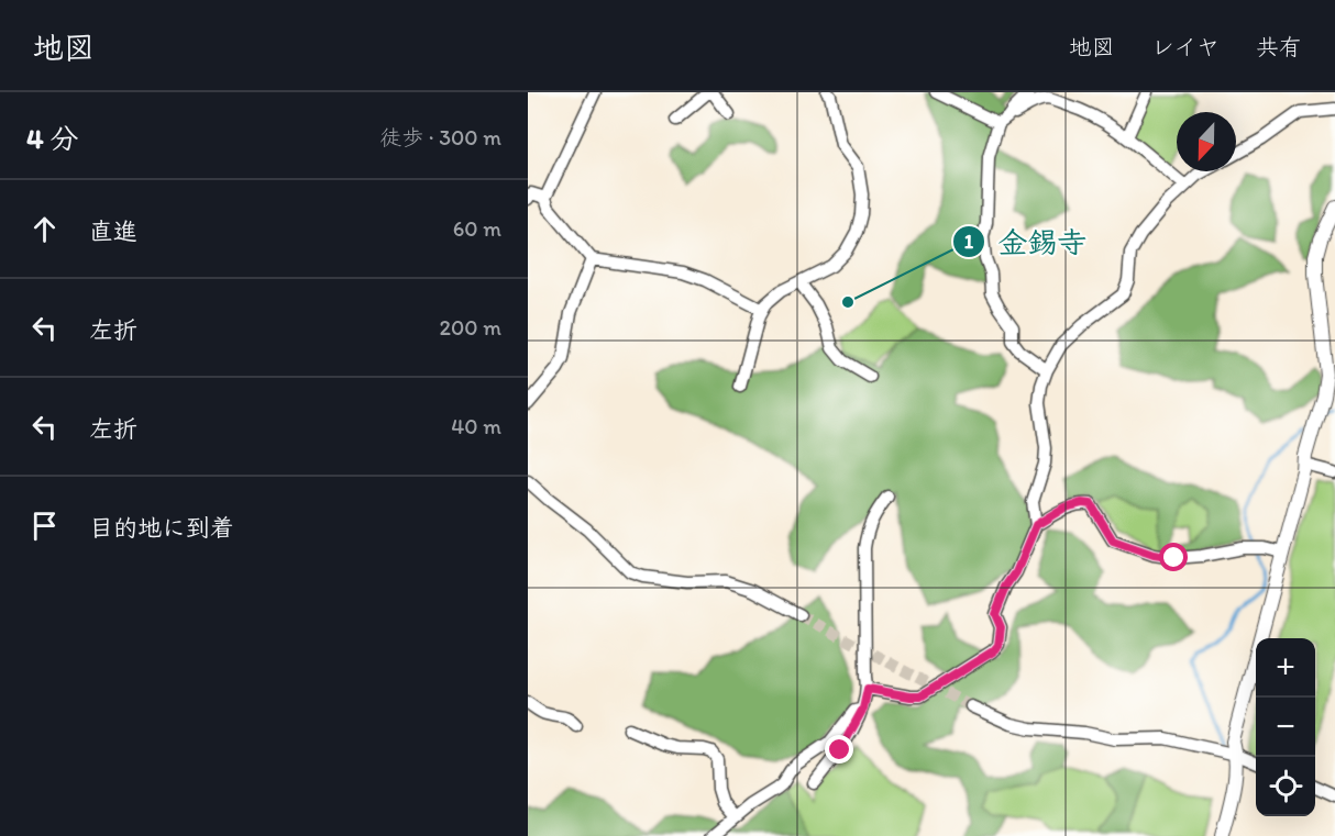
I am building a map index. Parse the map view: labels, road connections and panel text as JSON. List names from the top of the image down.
{
  "places": ["金錫寺"],
  "north": "bottom",
  "page": {
    "header": "地図",
    "nav": ["地図", "レイヤ", "共有"],
    "heading": ["4 分", "徒歩 · 300 m"],
    "list": [
      ["直進", "60 m"],
      ["左折", "200 m"],
      ["左折", "40 m"],
      "目的地に到着"
    ],
    "map_buttons": ["+", "−"]
  }
}
